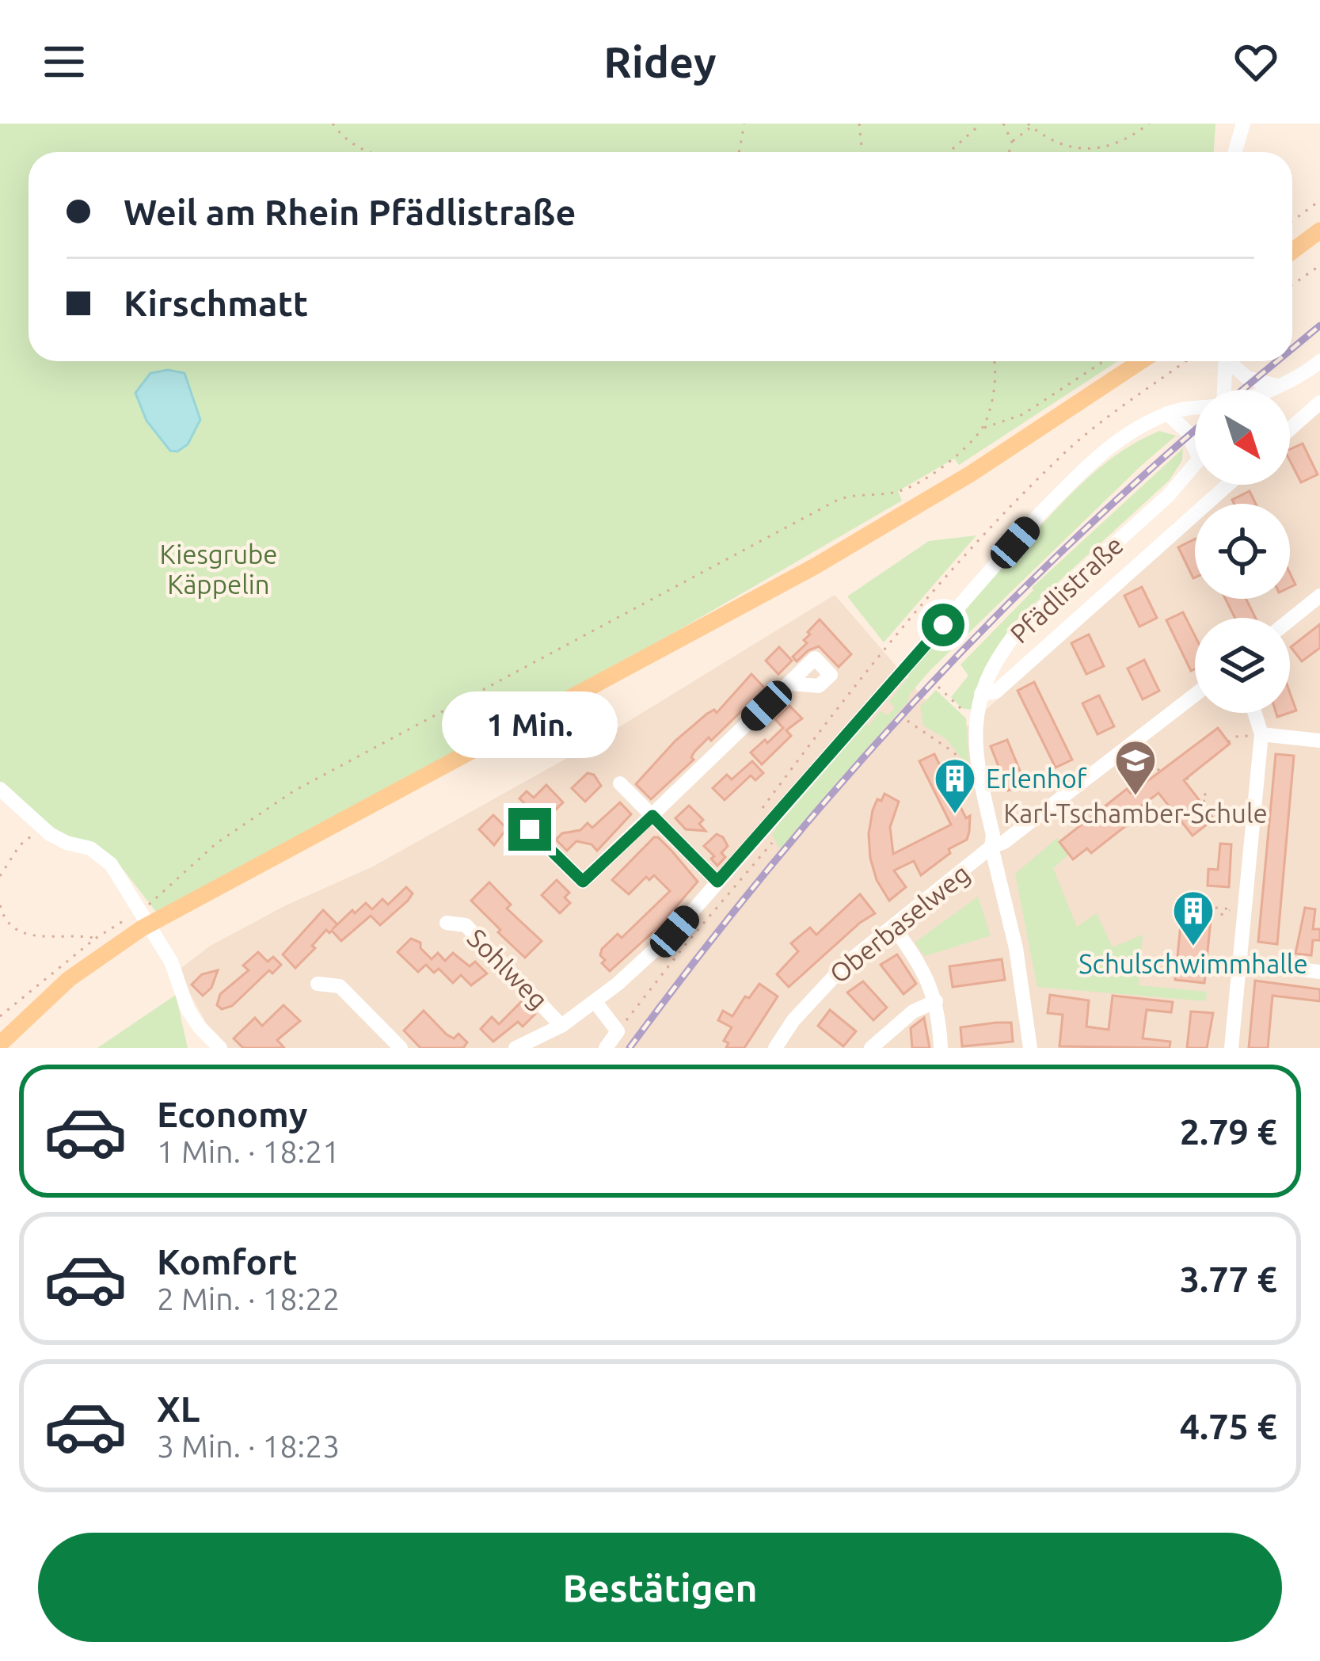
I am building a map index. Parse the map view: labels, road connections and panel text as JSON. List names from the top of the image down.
{
  "streets": {
    "street": ["Pfädlistraße", "Oberbaselweg", "Sohlweg"]
  },
  "crossings": [
    ["Pfädlistraße", "Oberbaselweg"]
  ],
  "parks": ["Kiesgrube Käppelin"],
  "places": {
    "school or university": ["Karl-Tschamber-Schule"],
    "building": ["Erlenhof", "Schulschwimmhalle"]
  },
  "north": "bottom right",
  "page": {
    "header": "Ridey",
    "banner": ["Weil am Rhein Pfädlistraße", "Kirschmatt"],
    "bubble": "1 Min.",
    "list": [
      {
        "name": "Economy",
        "note": "1 Min. · 18:21",
        "value": "2.79 €"
      },
      {
        "name": "Komfort",
        "note": "2 Min. · 18:22",
        "value": "3.77 €"
      },
      {
        "name": "XL",
        "note": "3 Min. · 18:23",
        "value": "4.75 €"
      }
    ],
    "buttons": "Bestätigen"
  }
}
